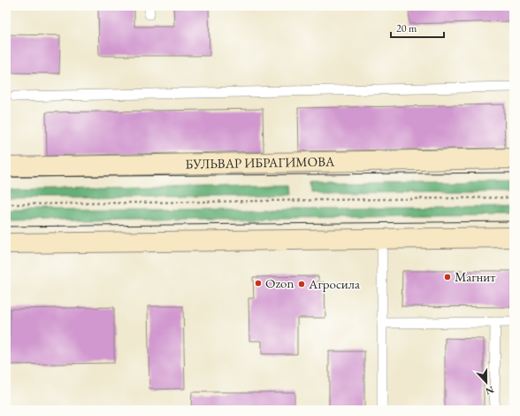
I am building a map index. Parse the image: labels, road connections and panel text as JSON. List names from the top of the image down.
{
  "streets": {
    "main road": ["БУЛЬВАР ИБРАГИМОВА"]
  },
  "places": ["Магнит", "Ozon", "Агросила"],
  "scale_bar": "20 m",
  "north": "bottom"
}
